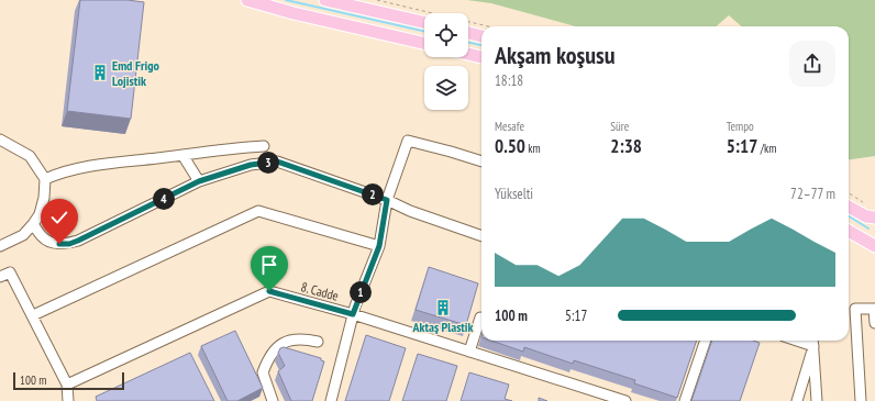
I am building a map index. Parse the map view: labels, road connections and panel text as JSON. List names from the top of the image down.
{
  "streets": {
    "street": ["8. Cadde"]
  },
  "places": {
    "building": ["Emd Frigo Lojistik", "Aktaş Plastik"]
  },
  "scale_bar": "100 m",
  "page": {
    "heading": ["Akşam koşusu", "18:18"],
    "stats": [
      ["Mesafe", "0.50 km"],
      ["Süre", "2:38"],
      ["Tempo", "5:17 /km"]
    ],
    "pins": [
      "3",
      "2",
      "4",
      "1"
    ],
    "chart": ["Yükselti", "72–77 m"],
    "list": [
      {
        "name": "100 m",
        "note": "5:17"
      }
    ],
    "scale": "100 m"
  }
}
